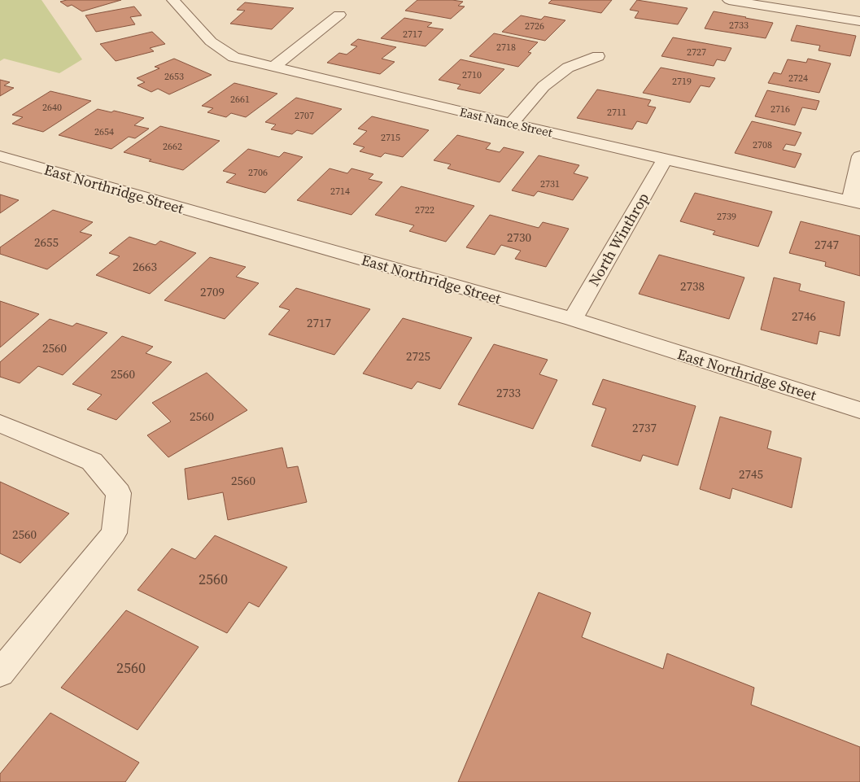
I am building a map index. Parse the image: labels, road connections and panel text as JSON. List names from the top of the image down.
{
  "streets": {
    "street": ["East Nance Street", "East Northridge Street", "North Winthrop"]
  },
  "crossings": [
    ["East Nance Street", "North Winthrop"],
    ["East Northridge Street", "North Winthrop"]
  ],
  "house_numbers": [
    "2733",
    "2726",
    "2717",
    "2718",
    "2727",
    "2710",
    "2653",
    "2724",
    "2719",
    "2661",
    "2640",
    "2716",
    "2711",
    "2707",
    "2654",
    "2715",
    "2708",
    "2662",
    "2706",
    "2731",
    "2714",
    "2722",
    "2739",
    "2730",
    "2655",
    "2747",
    "2663",
    "2738",
    "2709",
    "2746",
    "2717",
    "2560",
    "2725",
    "2560",
    "2733",
    "2560",
    "2737",
    "2745",
    "2560",
    "2560",
    "2560",
    "2560"
  ]
}
